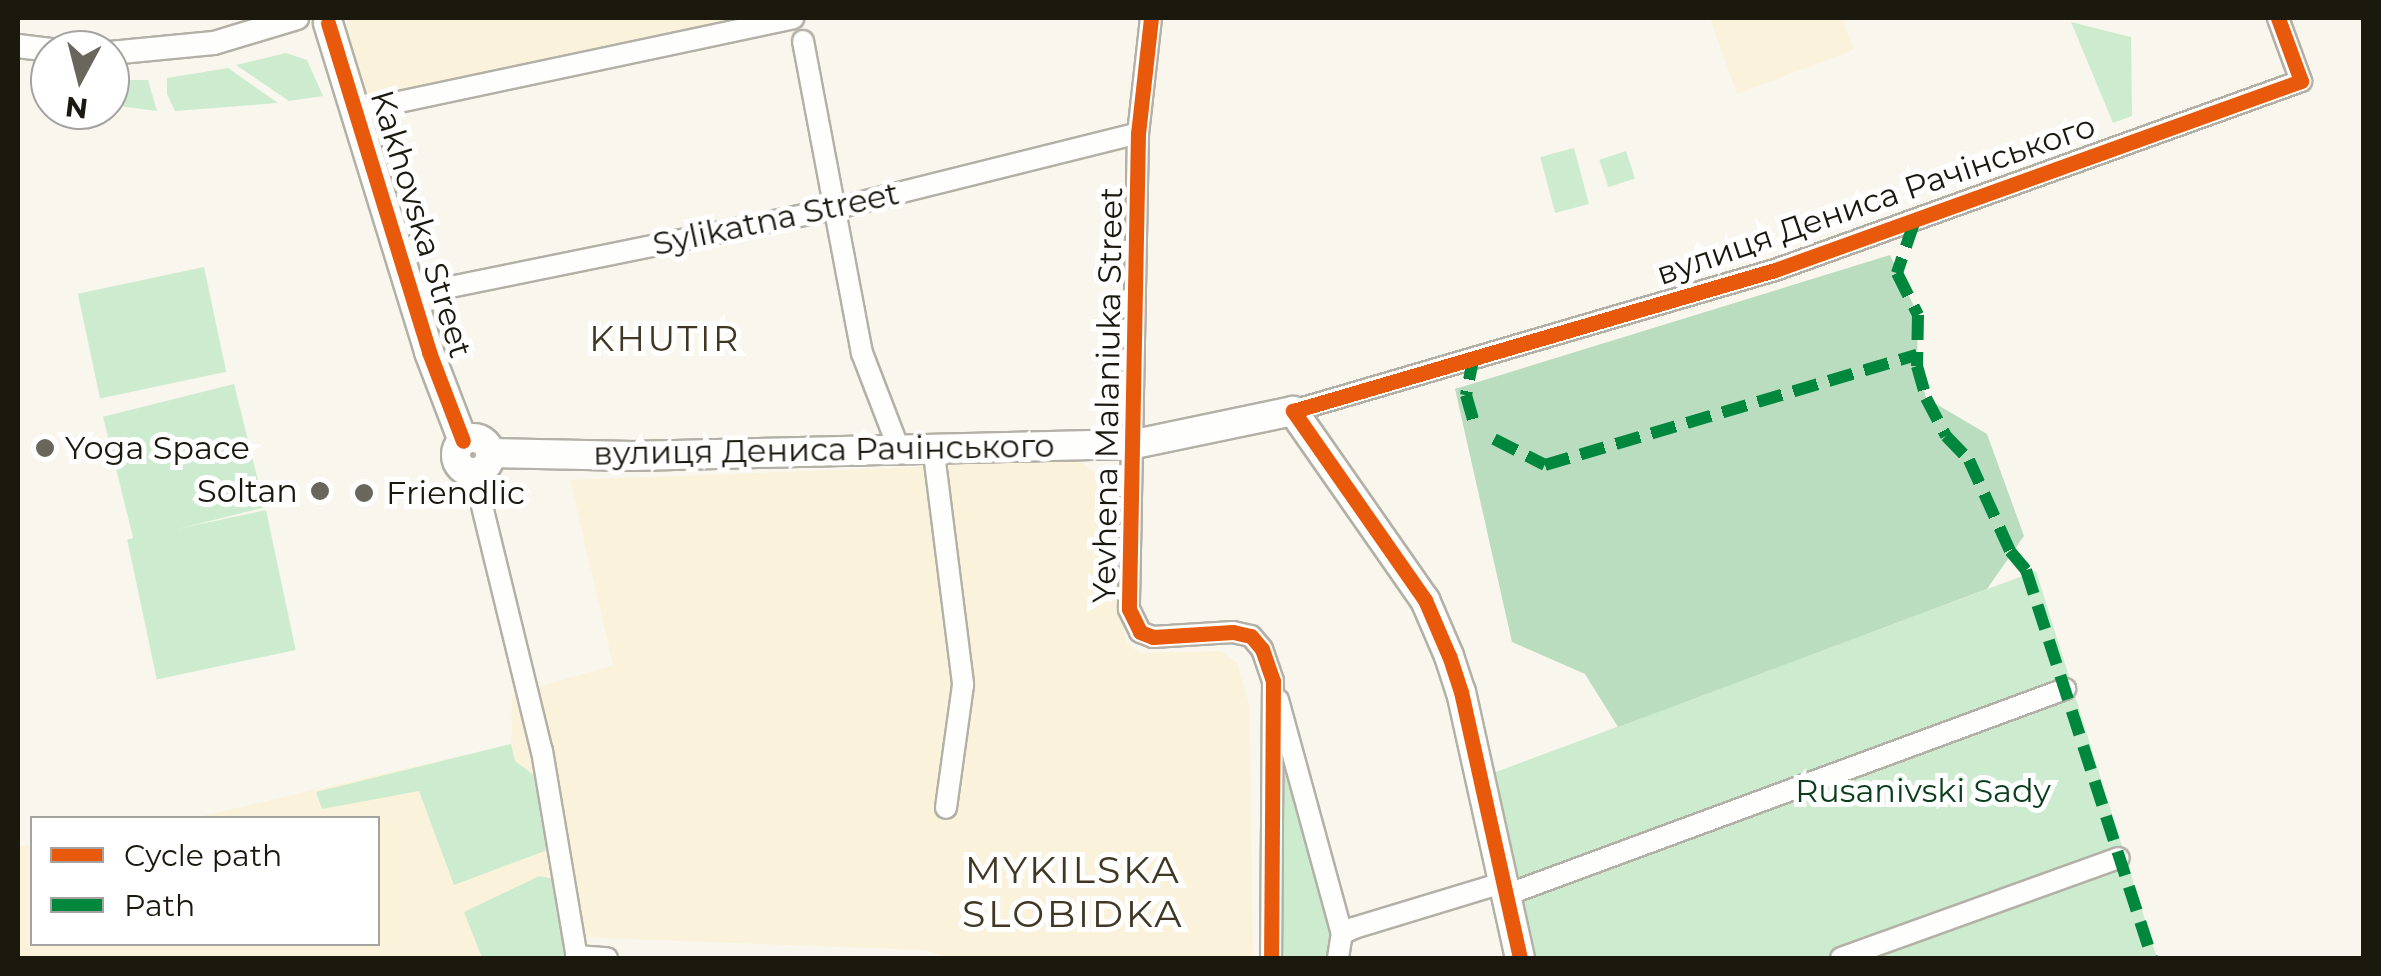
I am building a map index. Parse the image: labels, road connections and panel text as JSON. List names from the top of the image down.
{
  "streets": {
    "main road": ["вулиця Дениса Рачінського", "Kakhovska Street"],
    "street": ["Sylikatna Street", "Yevhena Malaniuka Street"]
  },
  "crossings": [
    ["вулиця Дениса Рачінського", "Kakhovska Street"],
    ["вулиця Дениса Рачінського", "Yevhena Malaniuka Street"],
    ["Sylikatna Street", "Kakhovska Street"],
    ["Sylikatna Street", "Yevhena Malaniuka Street"]
  ],
  "districts": ["KHUTIR", "MYKILSKA SLOBIDKA"],
  "parks": ["Rusanivski Sady"],
  "places": ["Yoga Space", "Soltan", "Friendlic"],
  "legend": ["Cycle path", "Path"],
  "north": "bottom"
}
